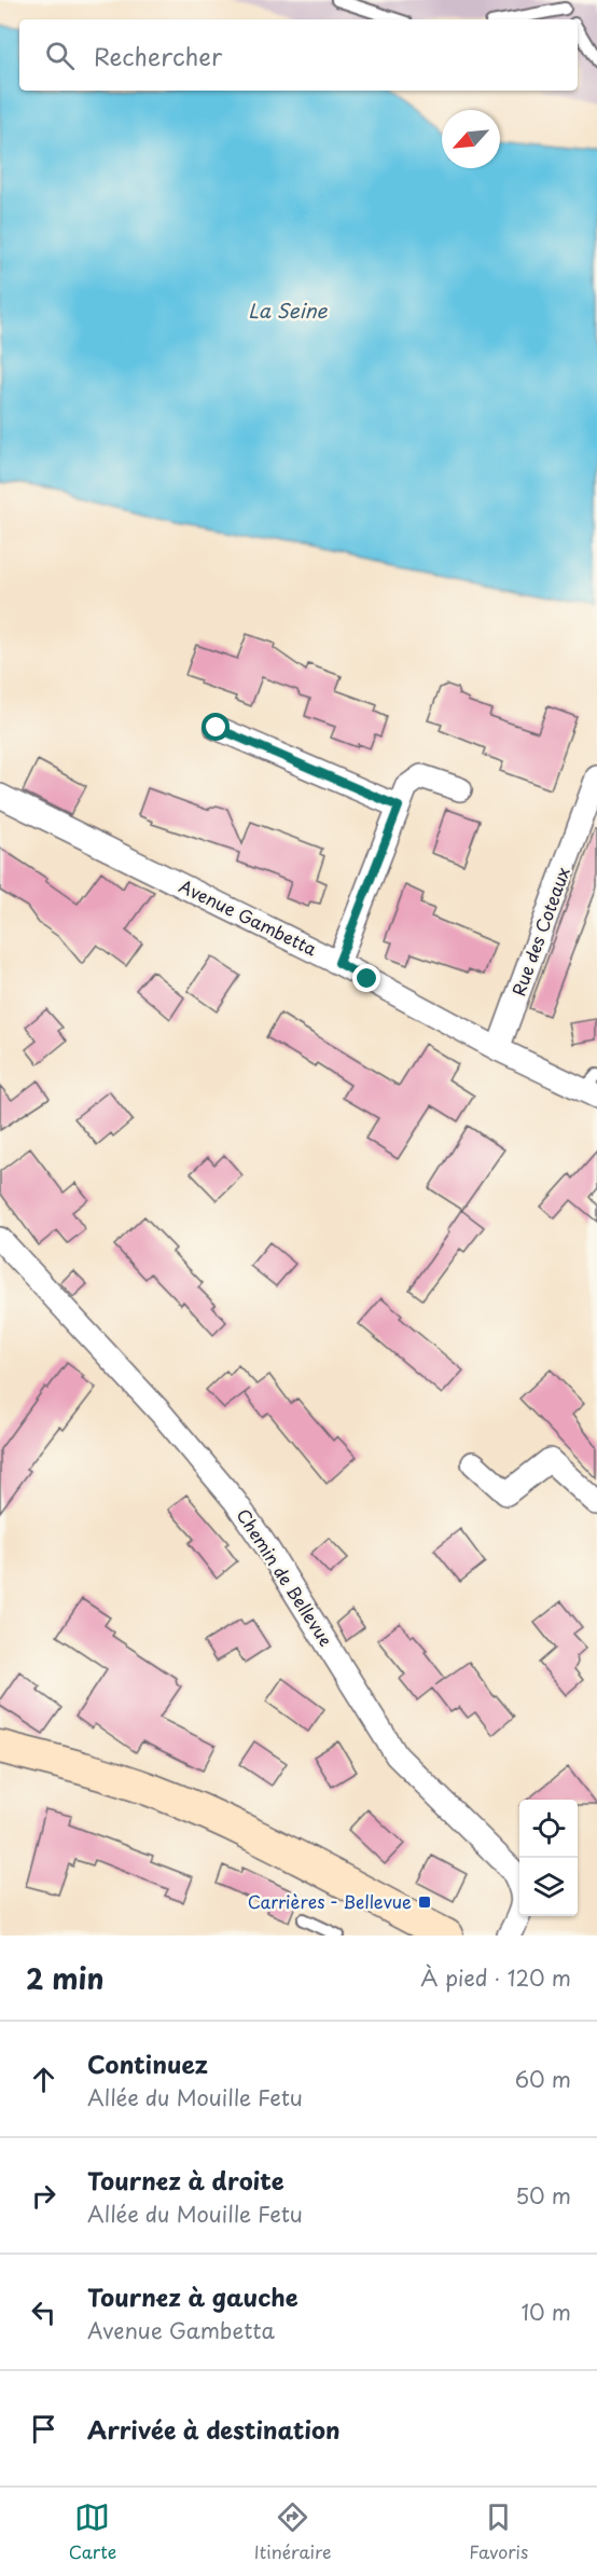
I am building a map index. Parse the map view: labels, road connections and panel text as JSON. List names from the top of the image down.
{
  "streets": {
    "street": ["Avenue Gambetta", "Rue des Coteaux", "Chemin de Bellevue"]
  },
  "crossings": [
    ["Avenue Gambetta", "Rue des Coteaux"]
  ],
  "water": ["La Seine"],
  "places": {
    "transit": ["Carrières - Bellevue"]
  },
  "north": "bottom left",
  "page": {
    "search": "Rechercher",
    "heading": ["2 min", "À pied · 120 m"],
    "list": [
      ["Continuez", "Allée du Mouille Fetu", "60 m"],
      ["Tournez à droite", "Allée du Mouille Fetu", "50 m"],
      ["Tournez à gauche", "Avenue Gambetta", "10 m"],
      "Arrivée à destination"
    ],
    "nav": ["Carte", "Itinéraire", "Favoris"]
  }
}
